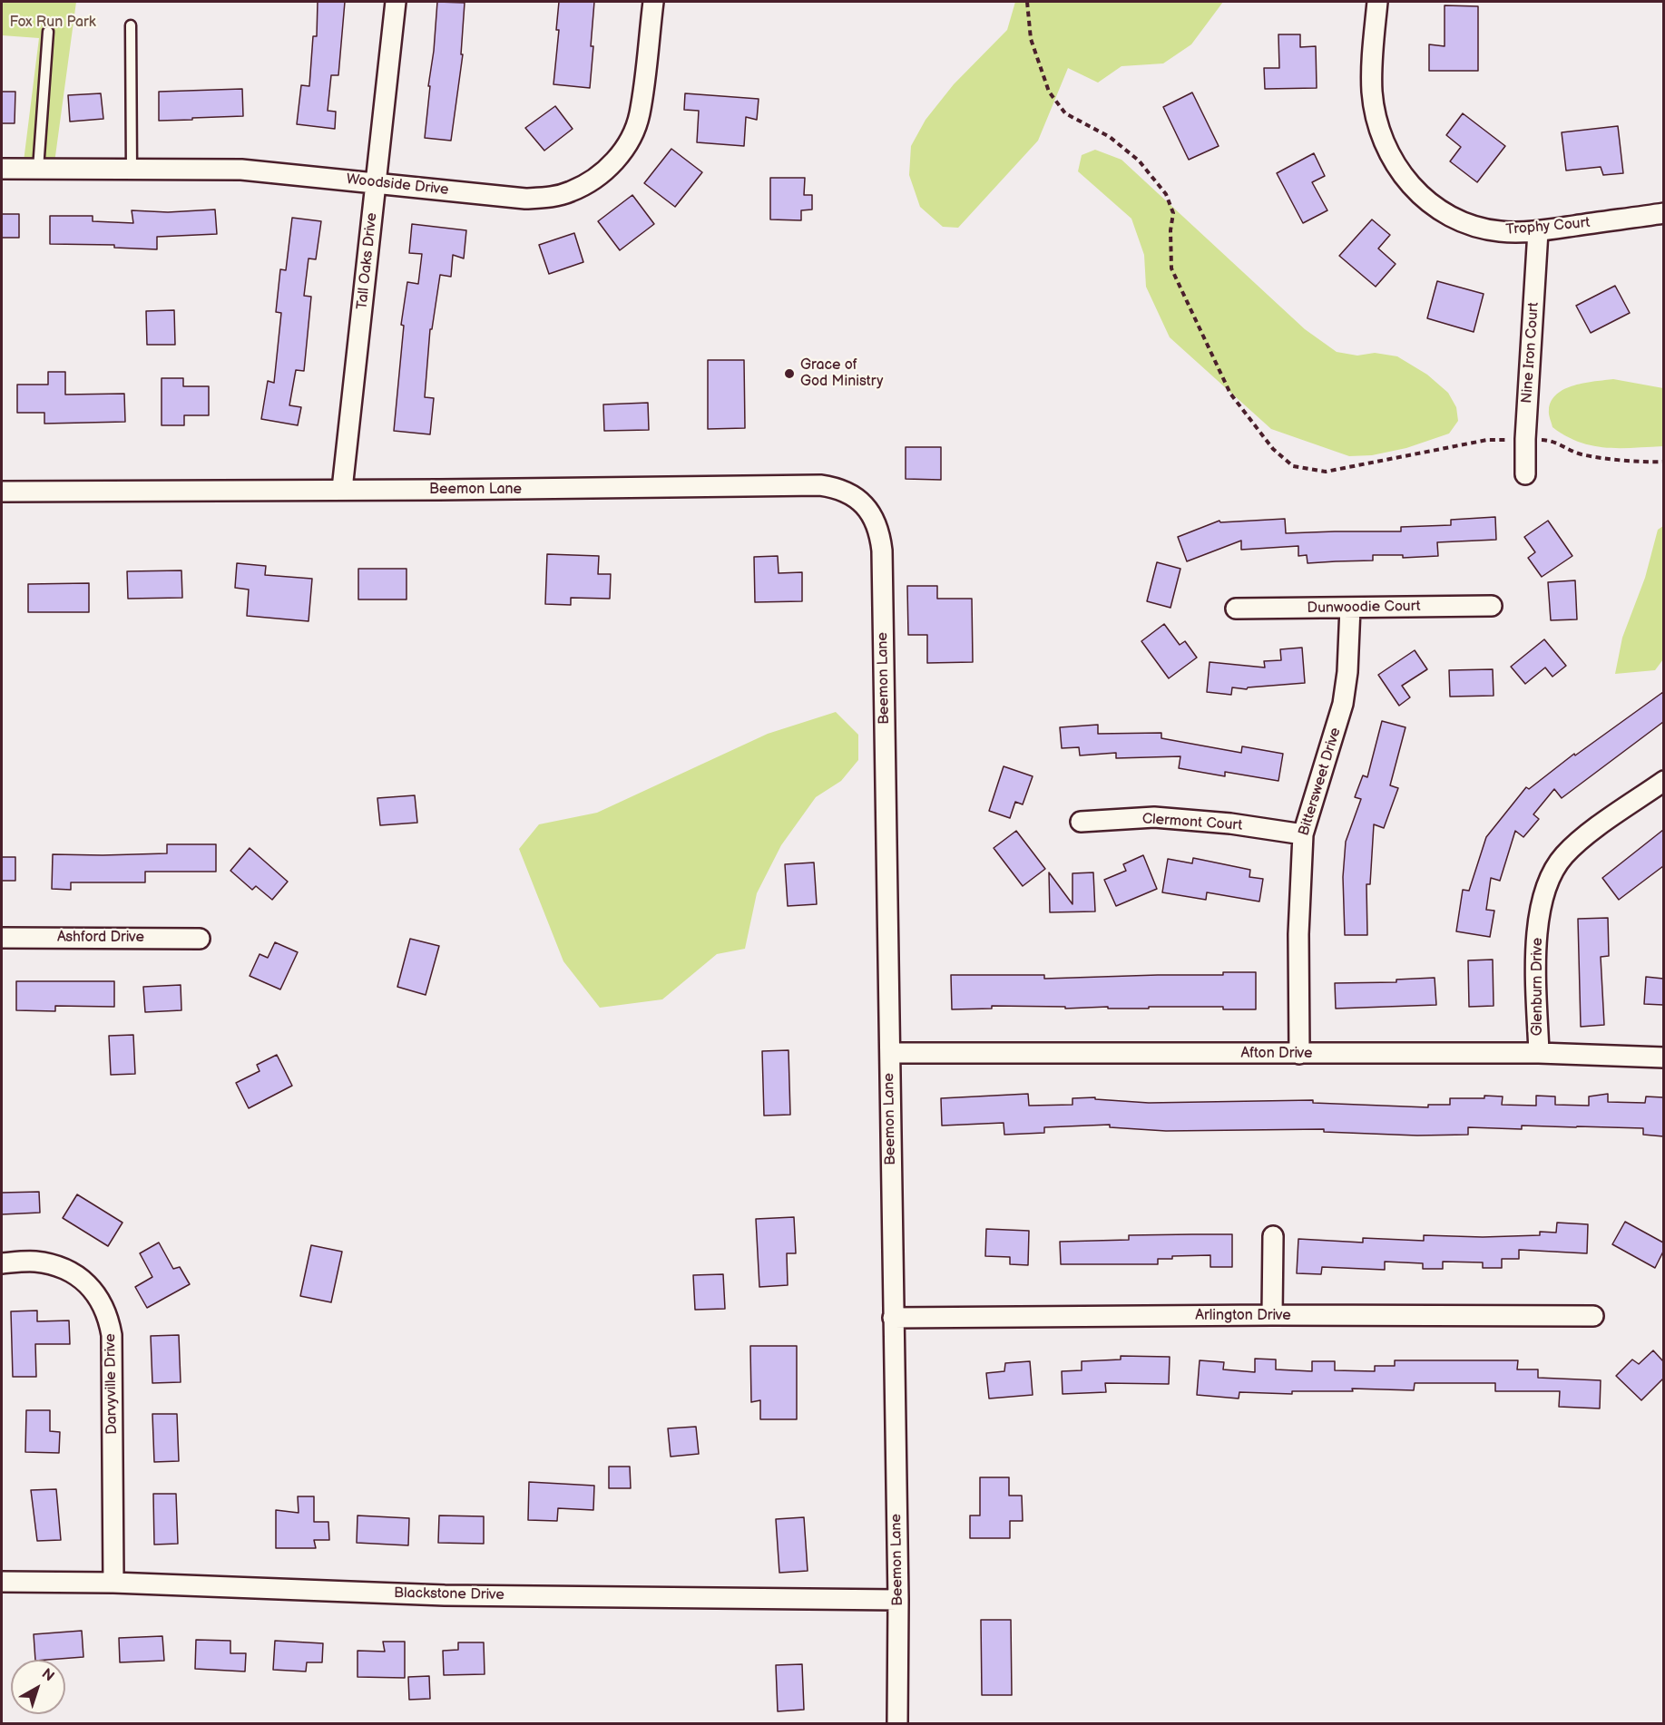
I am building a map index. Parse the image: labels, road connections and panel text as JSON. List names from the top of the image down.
{
  "streets": {
    "street": [
      "Woodside Drive",
      "Trophy Court",
      "Tall Oaks Drive",
      "Nine Iron Court",
      "Beemon Lane",
      "Dunwoodie Court",
      "Bittersweet Drive",
      "Clermont Court",
      "Ashford Drive",
      "Glenburn Drive",
      "Afton Drive",
      "Arlington Drive",
      "Darvyville Drive",
      "Blackstone Drive"
    ]
  },
  "crossings": [
    ["Woodside Drive", "Tall Oaks Drive"],
    ["Trophy Court", "Nine Iron Court"],
    ["Tall Oaks Drive", "Beemon Lane"],
    ["Beemon Lane", "Afton Drive"],
    ["Beemon Lane", "Arlington Drive"],
    ["Beemon Lane", "Blackstone Drive"],
    ["Dunwoodie Court", "Bittersweet Drive"],
    ["Bittersweet Drive", "Clermont Court"],
    ["Bittersweet Drive", "Afton Drive"],
    ["Glenburn Drive", "Afton Drive"],
    ["Darvyville Drive", "Blackstone Drive"]
  ],
  "parks": ["Fox Run Park"],
  "places": ["Grace of God Ministry"],
  "north": "top right"
}
